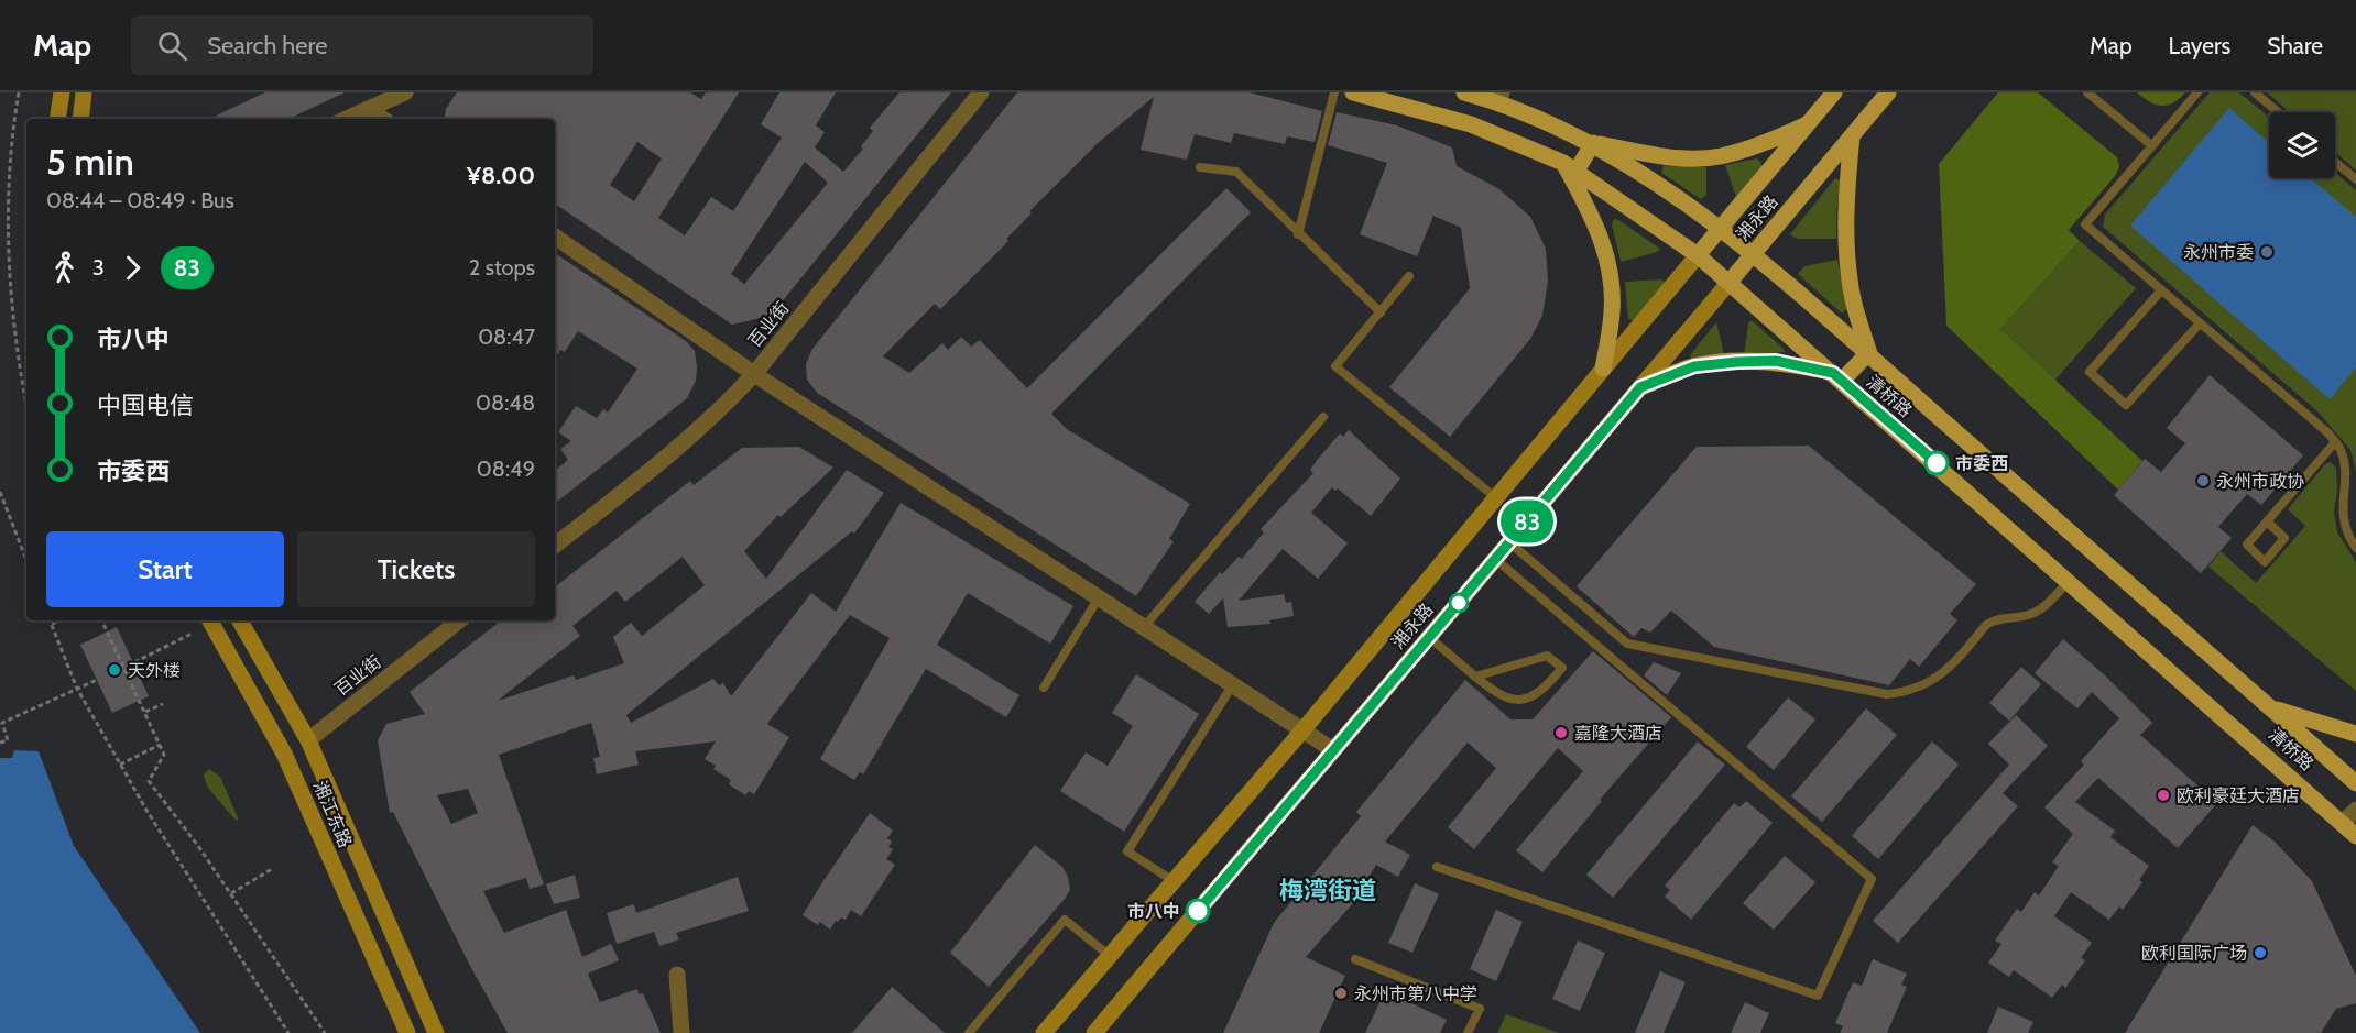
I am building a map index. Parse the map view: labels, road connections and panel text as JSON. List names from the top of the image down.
{
  "streets": {
    "main road": ["湘永路", "清桥路", "湘江东路"],
    "street": ["百业街"]
  },
  "crossings": [
    ["湘永路", "清桥路"],
    ["百业街", "湘江东路"]
  ],
  "districts": ["梅湾街道"],
  "places": [
    "永州市委",
    "市委西",
    "永州市政协",
    "天外楼",
    "嘉隆大酒店",
    "欧利豪廷大酒店",
    "市八中",
    "欧利国际广场",
    "永州市第八中学"
  ],
  "lines": ["bus line 83"],
  "page": {
    "header": "Map",
    "search": "Search here",
    "nav": ["Map", "Layers", "Share"],
    "on_map": "83",
    "heading": ["5 min", "08:44 – 08:49 · Bus", "¥8.00"],
    "legs": ["3", "83", "2 stops"],
    "list": [
      {
        "name": "市八中",
        "value": "08:47"
      },
      {
        "name": "中国电信",
        "value": "08:48"
      },
      {
        "name": "市委西",
        "value": "08:49"
      }
    ],
    "buttons": ["Start", "Tickets"]
  }
}
